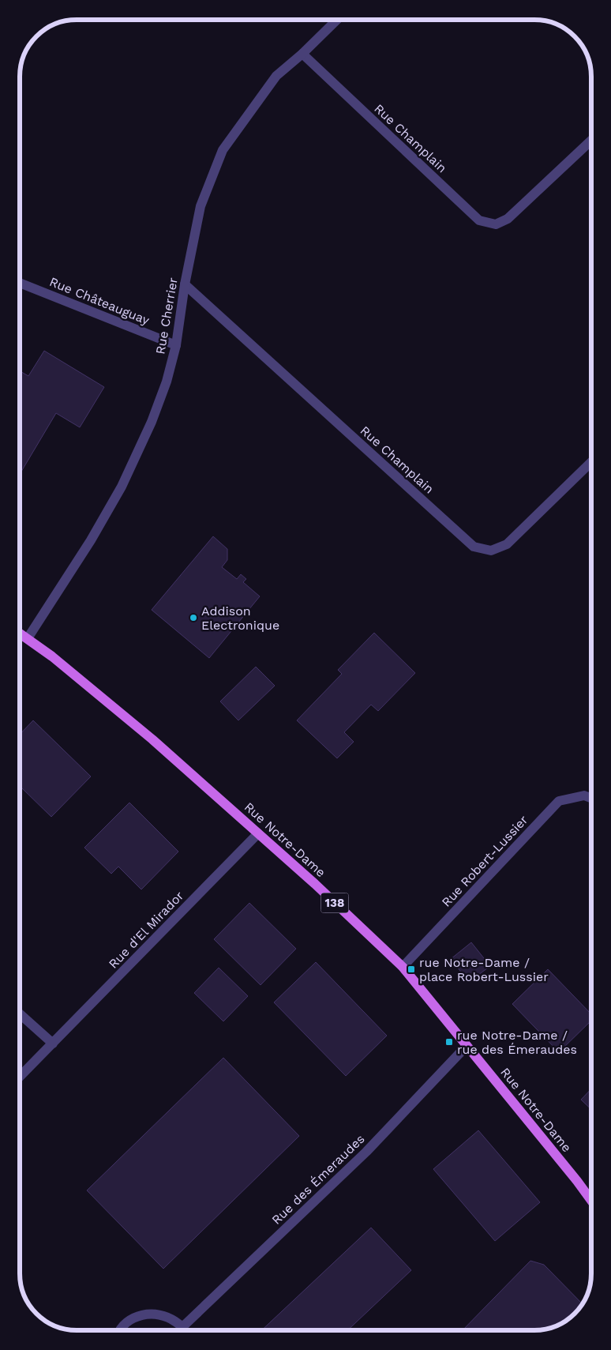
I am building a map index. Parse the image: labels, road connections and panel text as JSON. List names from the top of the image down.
{
  "streets": {
    "main road": ["Rue Notre-Dame", "138"],
    "street": [
      "Rue Champlain",
      "Rue Châteauguay",
      "Rue Cherrier",
      "Rue Robert-Lussier",
      "Rue d'El Mirador",
      "Rue des Émeraudes"
    ]
  },
  "crossings": [
    ["Rue Champlain", "Rue Cherrier"],
    ["Rue Châteauguay", "Rue Cherrier"],
    ["Rue Cherrier", "Rue Notre-Dame"],
    ["Rue Notre-Dame", "Rue Robert-Lussier"],
    ["Rue Notre-Dame", "Rue d'El Mirador"],
    ["Rue Notre-Dame", "Rue des Émeraudes"]
  ],
  "places": {
    "other": ["Addison Electronique"],
    "transit": ["rue Notre-Dame / place Robert-Lussier", "rue Notre-Dame / rue des Émeraudes"]
  }
}
